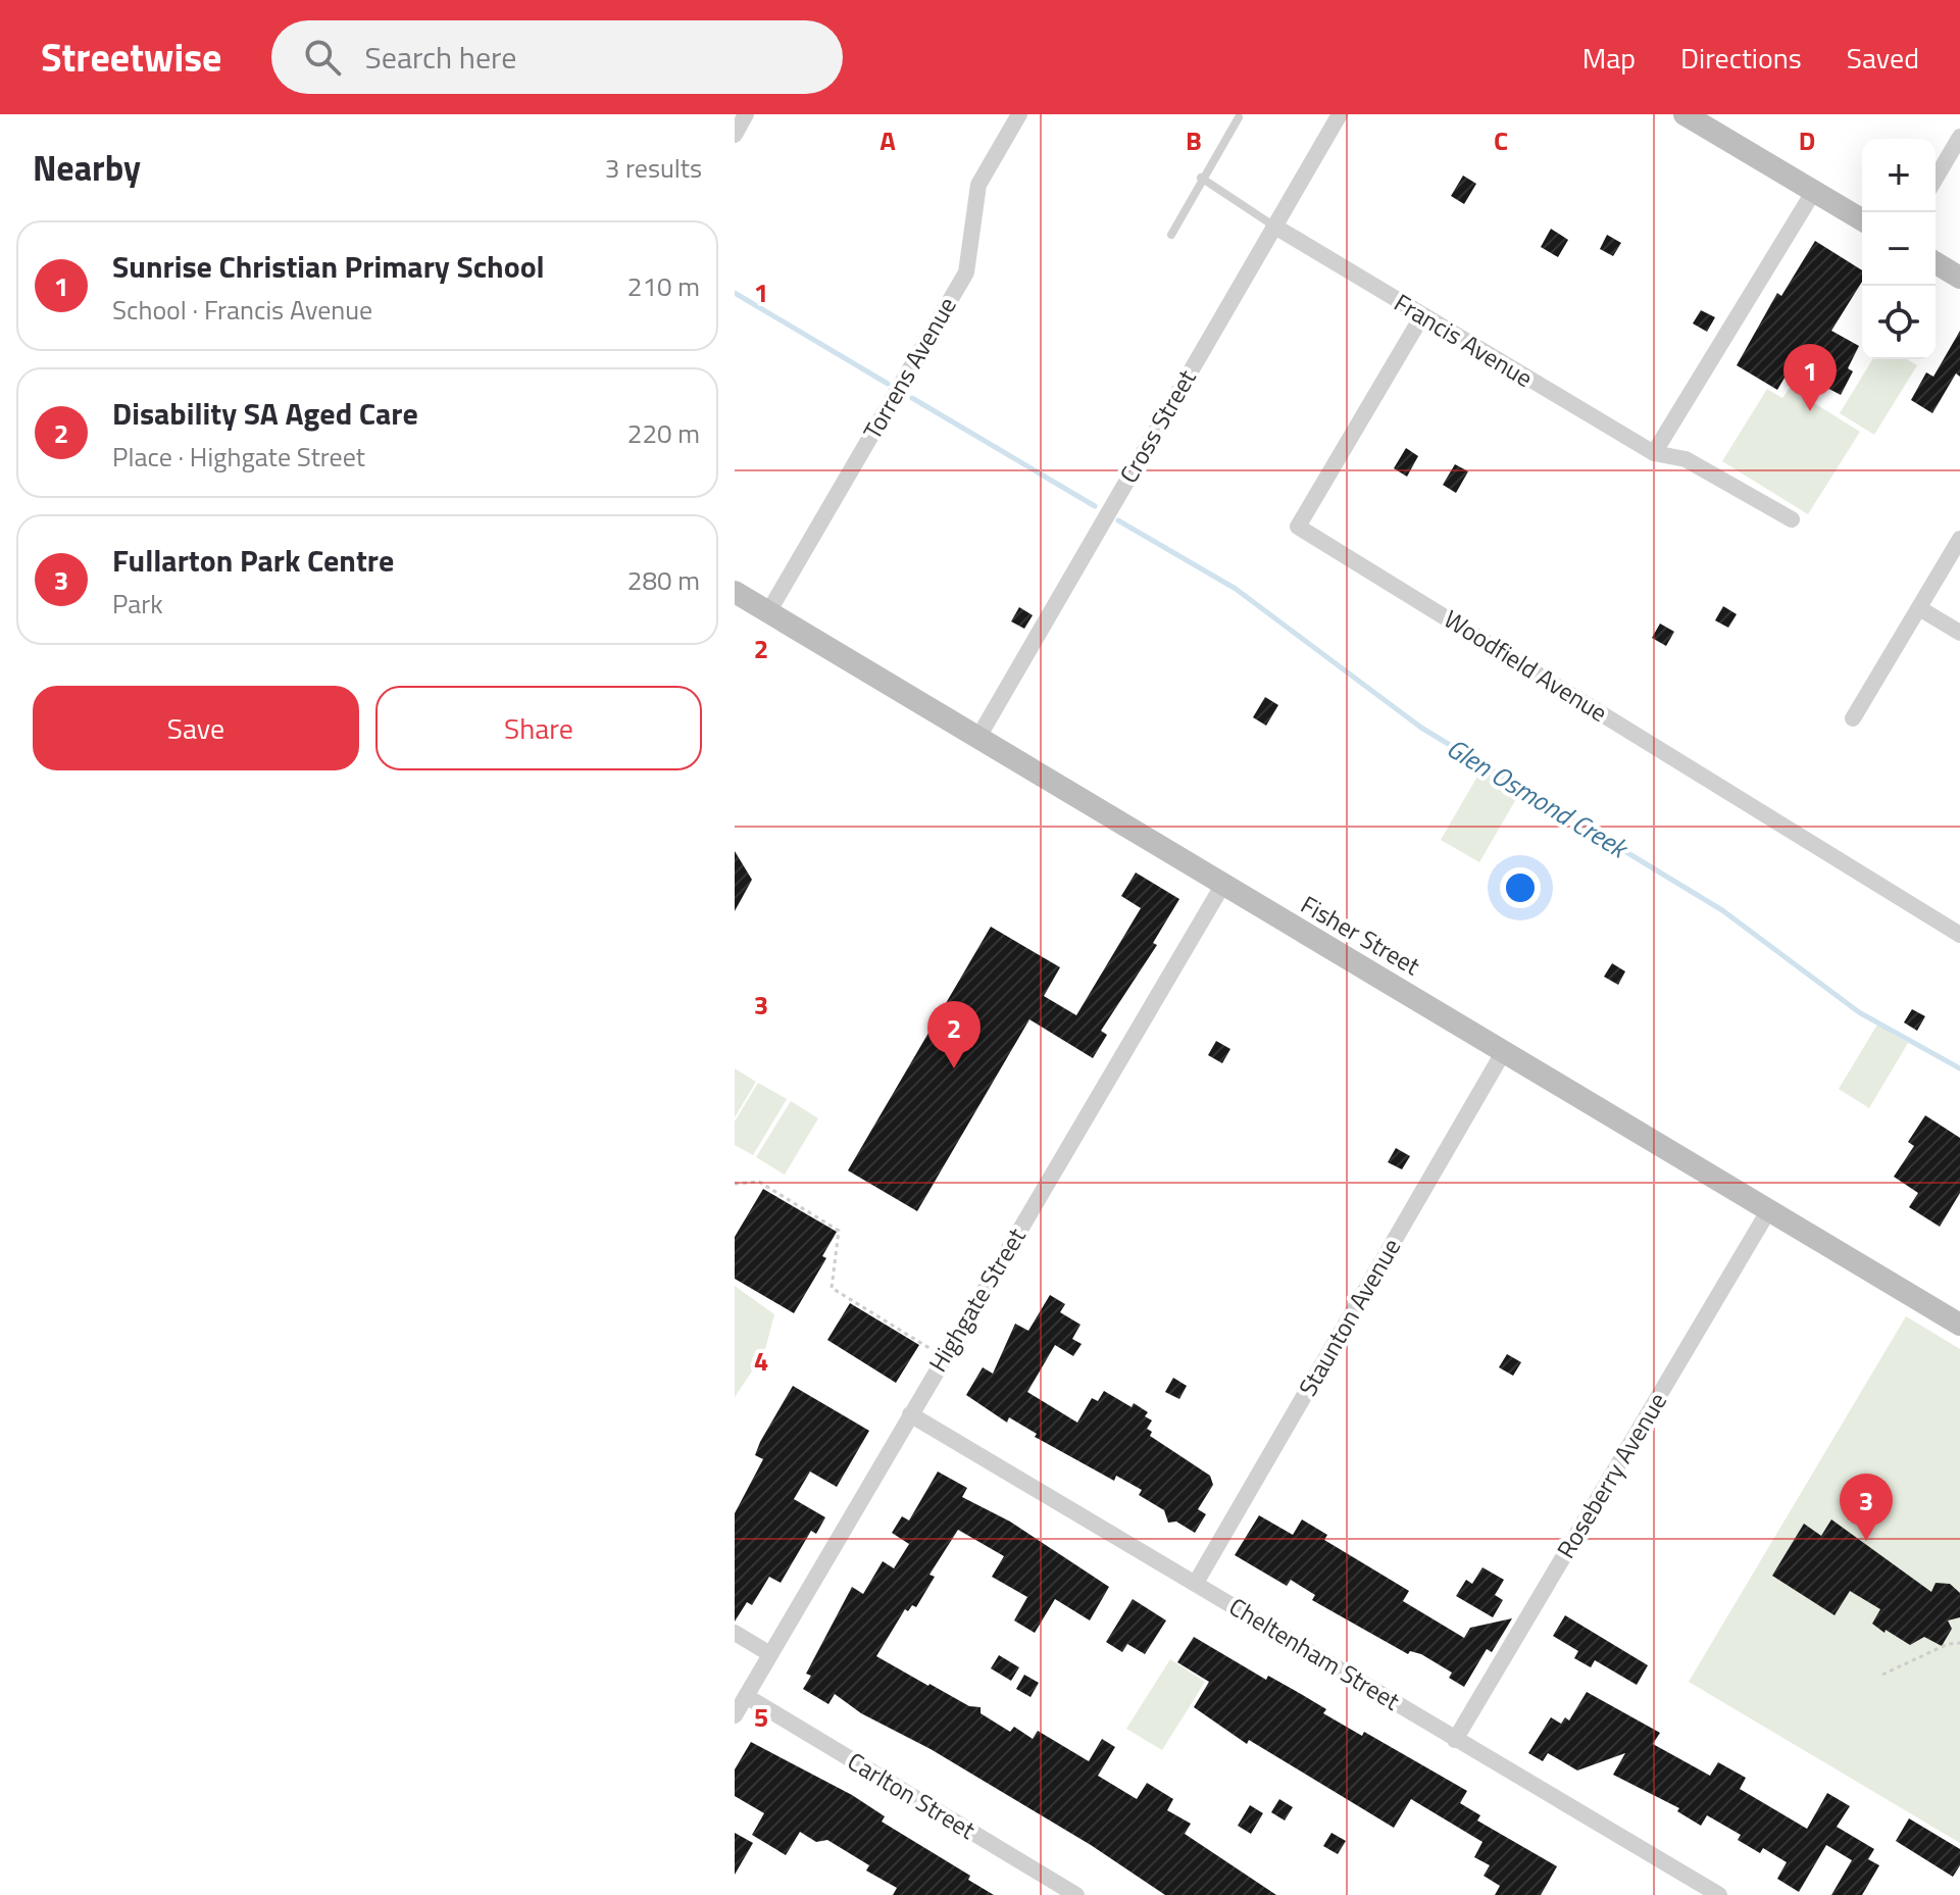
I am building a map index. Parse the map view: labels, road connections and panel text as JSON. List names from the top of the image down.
{
  "streets": {
    "street": [
      "Francis Avenue",
      "Torrens Avenue",
      "Cross Street",
      "Woodfield Avenue",
      "Fisher Street",
      "Highgate Street",
      "Staunton Avenue",
      "Roseberry Avenue",
      "Cheltenham Street",
      "Carlton Street"
    ]
  },
  "crossings": [
    ["Francis Avenue", "Cross Street"],
    ["Francis Avenue", "Woodfield Avenue"],
    ["Torrens Avenue", "Fisher Street"],
    ["Cross Street", "Fisher Street"],
    ["Fisher Street", "Highgate Street"],
    ["Fisher Street", "Staunton Avenue"],
    ["Fisher Street", "Roseberry Avenue"],
    ["Highgate Street", "Cheltenham Street"],
    ["Highgate Street", "Carlton Street"],
    ["Staunton Avenue", "Cheltenham Street"],
    ["Roseberry Avenue", "Cheltenham Street"]
  ],
  "water": ["Glen Osmond Creek"],
  "page": {
    "header": "Streetwise",
    "search": "Search here",
    "nav": ["Map", "Directions", "Saved"],
    "heading": ["Nearby", "3 results"],
    "map_buttons": ["+", "−"],
    "list": [
      {
        "mark": "1",
        "name": "Sunrise Christian Primary School",
        "note": "School · Francis Avenue",
        "value": "210 m"
      },
      {
        "mark": "2",
        "name": "Disability SA Aged Care",
        "note": "Place · Highgate Street",
        "value": "220 m"
      },
      {
        "mark": "3",
        "name": "Fullarton Park Centre",
        "note": "Park",
        "value": "280 m"
      }
    ],
    "pins": ["1", "2", "3"],
    "buttons": ["Save", "Share"]
  },
  "grid": {
    "columns": [
      "A",
      "B",
      "C",
      "D"
    ],
    "rows": [
      "1",
      "2",
      "3",
      "4",
      "5"
    ]
  }
}
